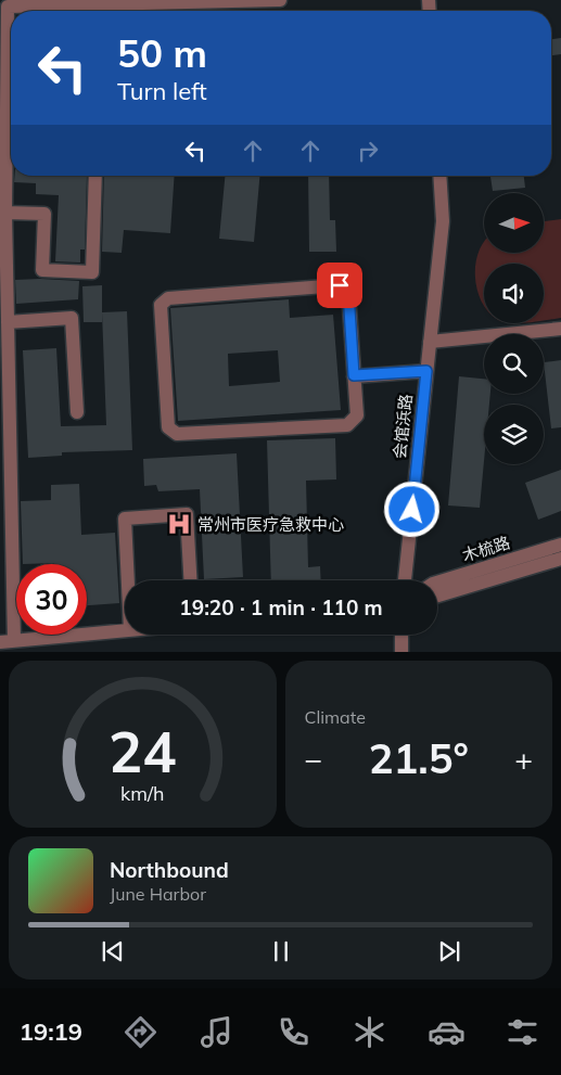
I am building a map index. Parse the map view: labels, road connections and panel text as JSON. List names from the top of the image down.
{
  "streets": {
    "street": ["会馆浜路", "木梳路"]
  },
  "places": {
    "hospital": ["常州市医疗急救中心"]
  },
  "north": "right",
  "page": {
    "turn": ["50 m", "Turn left"],
    "limit": "30",
    "trip": "19:20 · 1 min · 110 m",
    "tile": "Climate",
    "heat": ["−", "21.5°", "+"],
    "song": ["Northbound", "June Harbor"],
    "tabs": "19:19",
    "gauge": ["24", "km/h"]
  }
}
